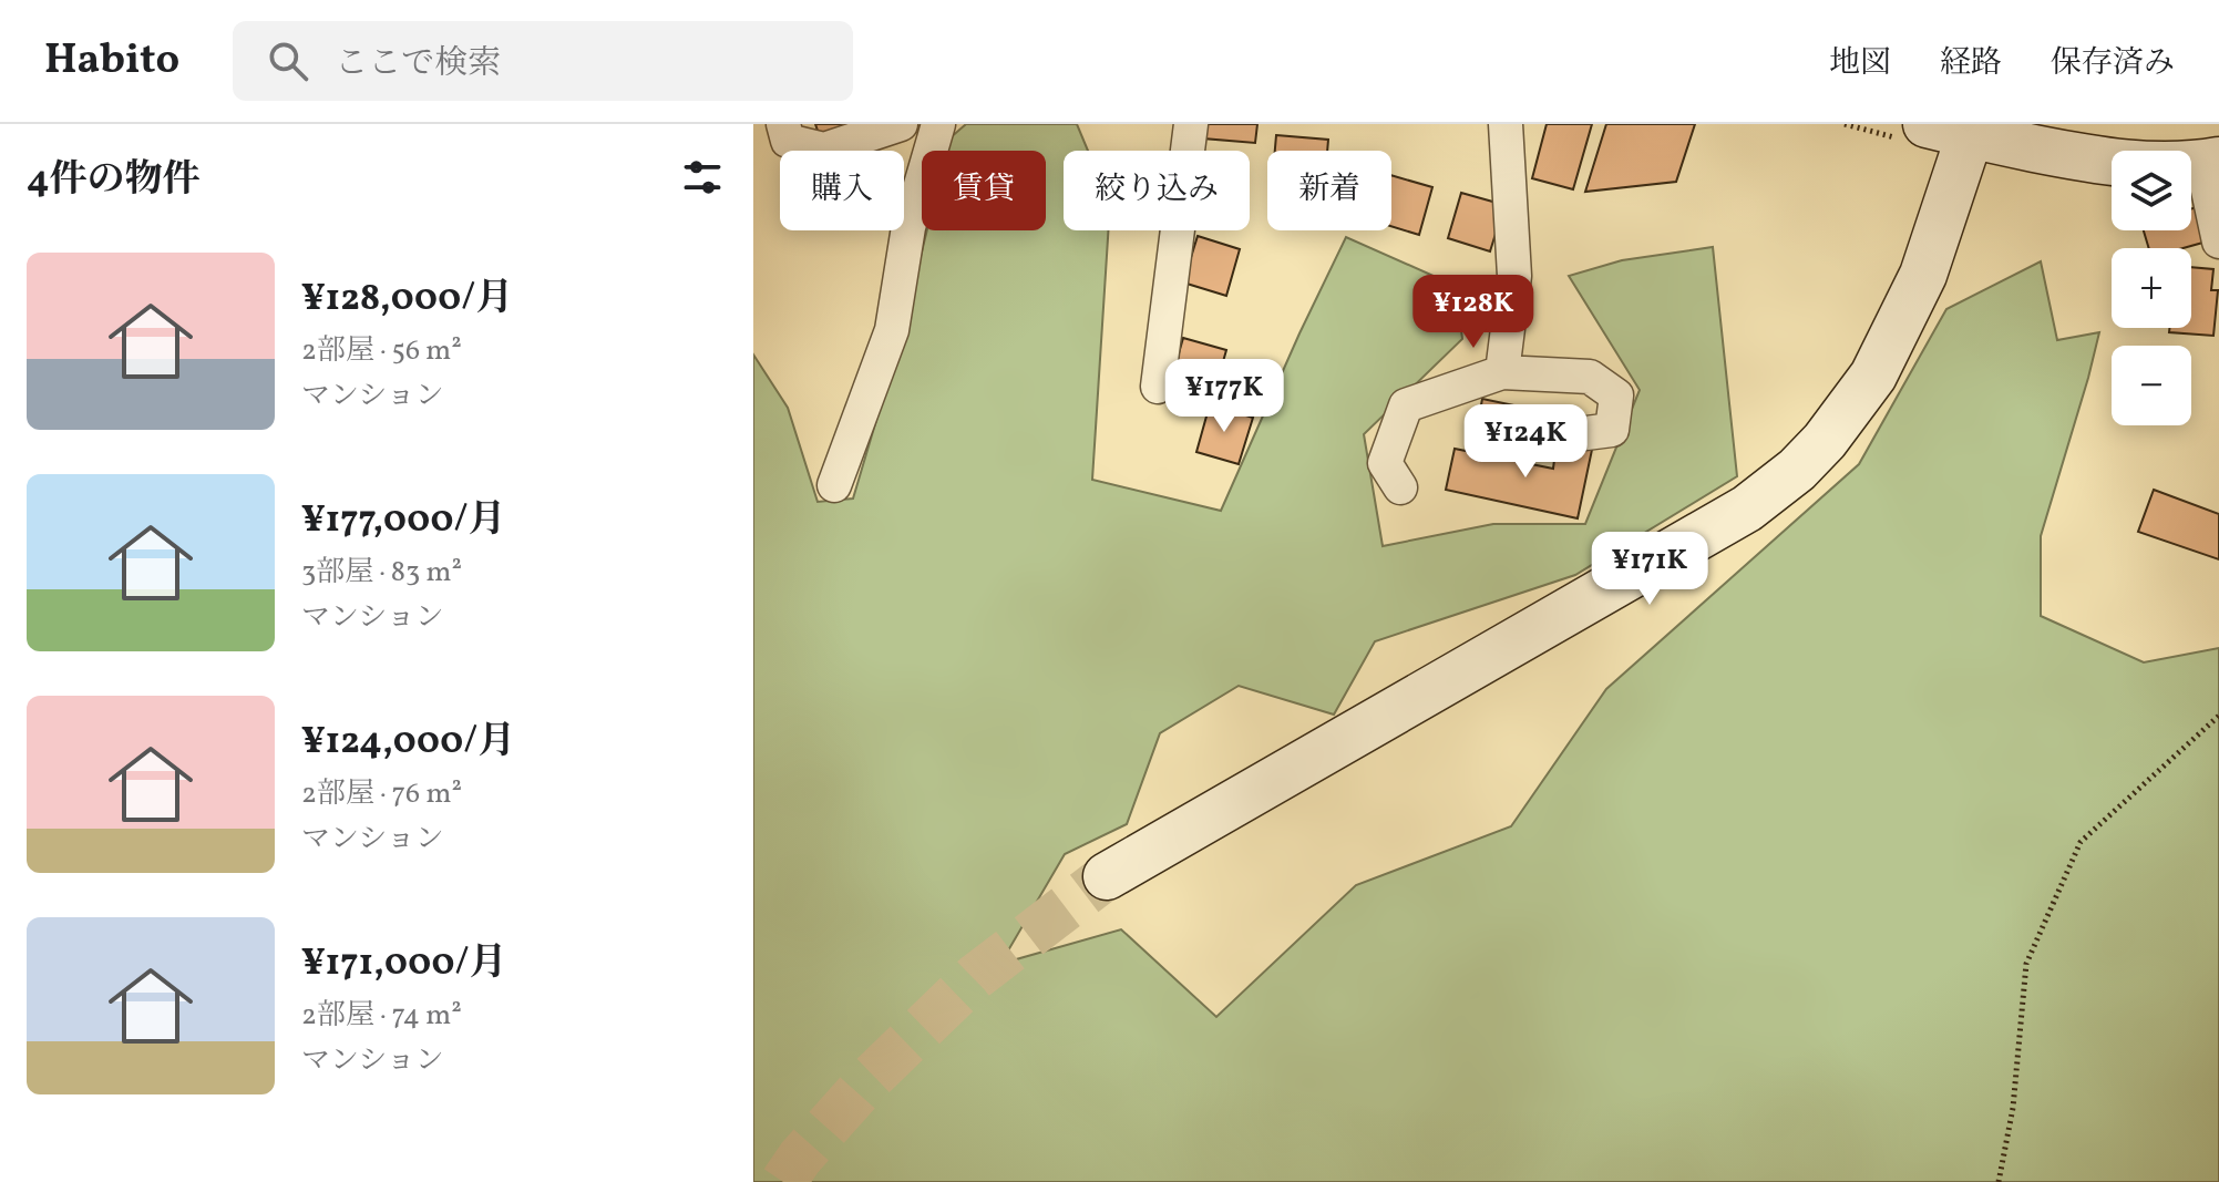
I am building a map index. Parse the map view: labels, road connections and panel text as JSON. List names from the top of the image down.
{
  "page": {
    "header": "Habito",
    "search": "ここで検索",
    "nav": ["地図", "経路", "保存済み"],
    "heading": "4件の物件",
    "map_buttons": ["+", "−"],
    "chip": [
      "購入",
      "賃貸",
      "絞り込み",
      "新着"
    ],
    "list": [
      {
        "name": "¥128,000/月",
        "note": "2部屋 · 56 m² · マンション"
      },
      {
        "name": "¥177,000/月",
        "note": "3部屋 · 83 m² · マンション"
      },
      {
        "name": "¥124,000/月",
        "note": "2部屋 · 76 m² · マンション"
      },
      {
        "name": "¥171,000/月",
        "note": "2部屋 · 74 m² · マンション"
      }
    ],
    "price": [
      "¥128K",
      "¥177K",
      "¥124K",
      "¥171K"
    ]
  }
}
